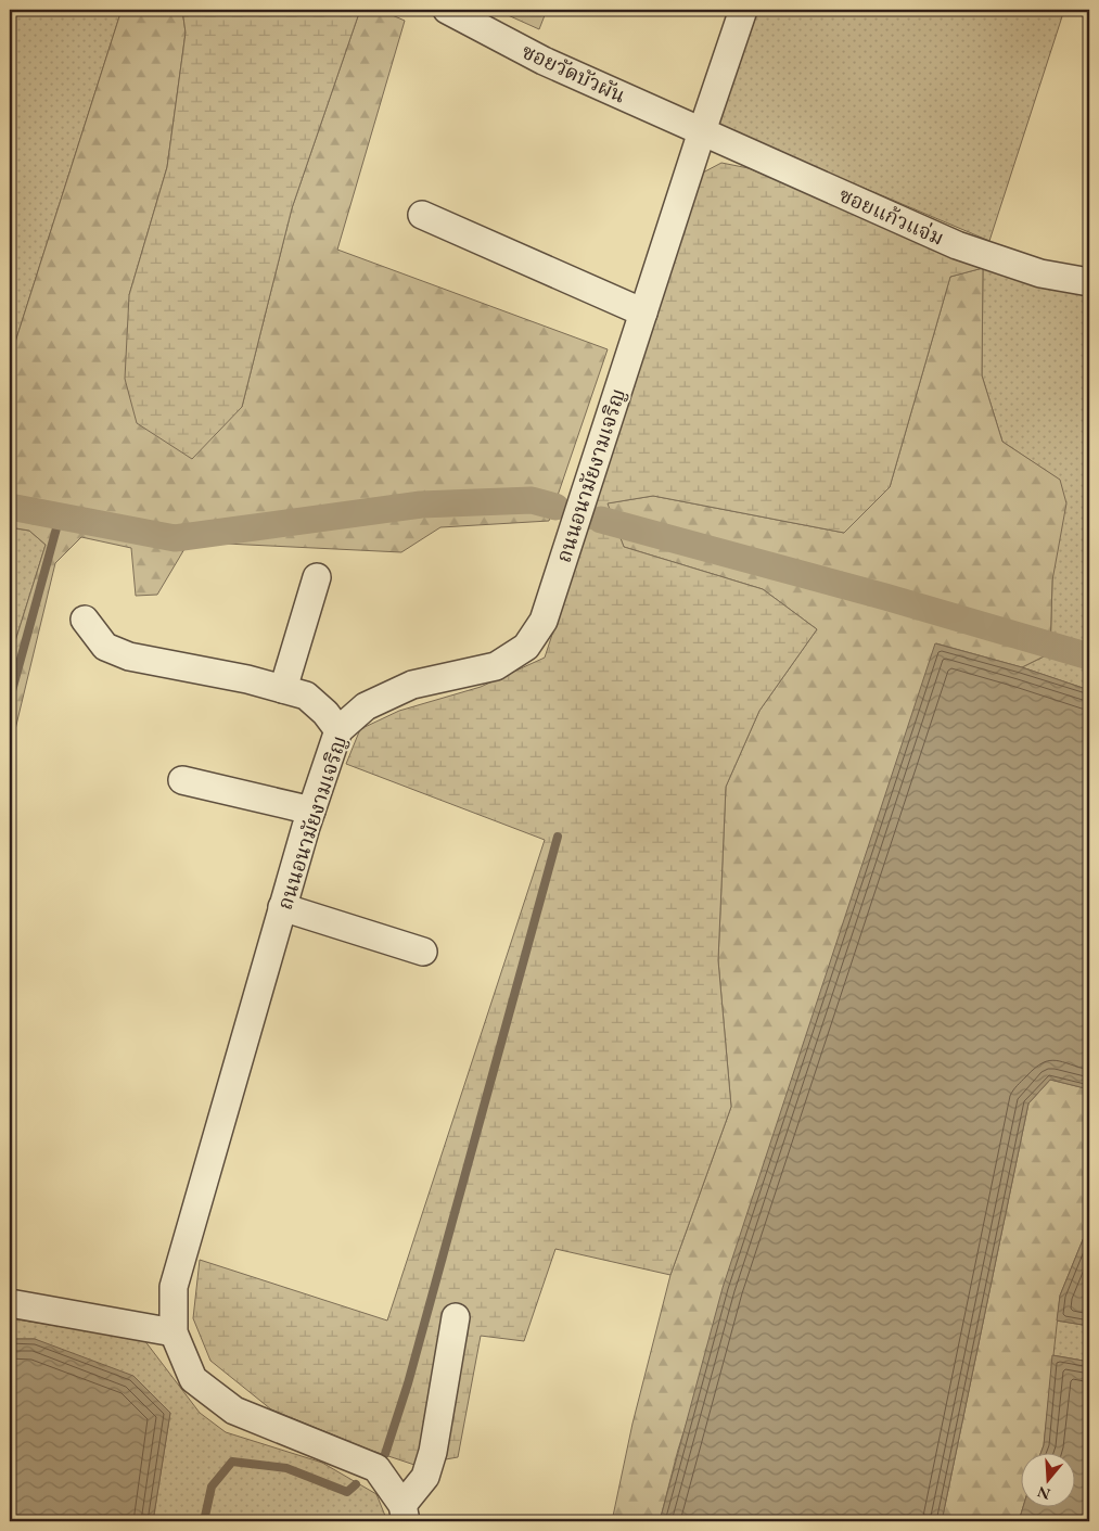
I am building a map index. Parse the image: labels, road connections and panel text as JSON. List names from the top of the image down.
{
  "streets": {
    "street": ["ซอยวัดบัวผัน", "ซอยแก้วแจ่ม", "ถนนอนามัยงามเจริญ"]
  },
  "crossings": [
    ["ซอยวัดบัวผัน", "ซอยแก้วแจ่ม"],
    ["ซอยวัดบัวผัน", "ถนนอนามัยงามเจริญ"],
    ["ซอยแก้วแจ่ม", "ถนนอนามัยงามเจริญ"]
  ],
  "north": "bottom"
}
